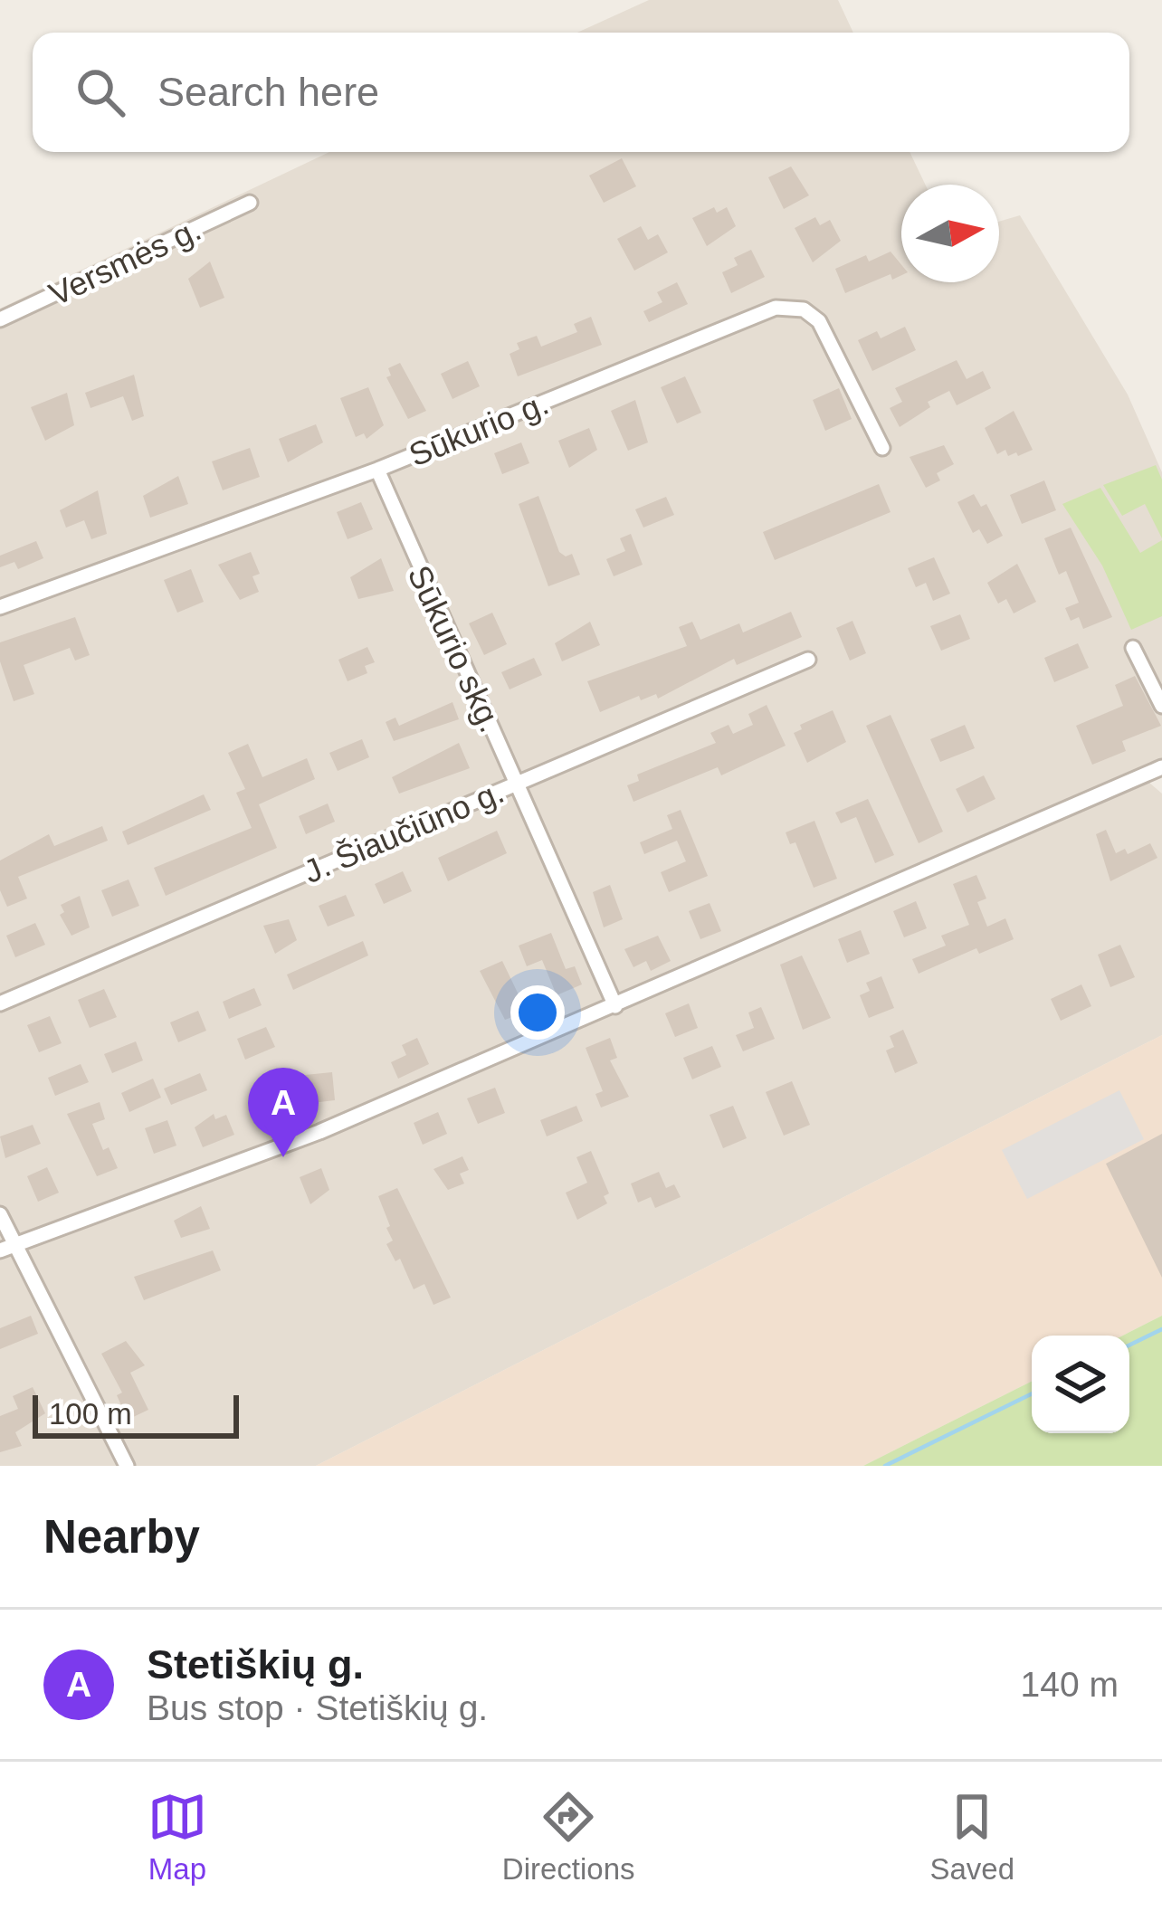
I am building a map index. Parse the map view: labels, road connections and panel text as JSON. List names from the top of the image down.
{
  "streets": {
    "street": [
      "Versmės g.",
      "Sūkurio g.",
      "Sūkurio skg.",
      "J. Šiaučiūno g."
    ]
  },
  "crossings": [
    ["Sūkurio g.", "Sūkurio skg."],
    ["Sūkurio skg.", "J. Šiaučiūno g."]
  ],
  "scale_bar": "100 m",
  "north": "right",
  "page": {
    "search": "Search here",
    "pins": "A",
    "scale": "100 m",
    "heading": "Nearby",
    "list": [
      {
        "mark": "A",
        "name": "Stetiškių g.",
        "note": "Bus stop · Stetiškių g.",
        "value": "140 m"
      }
    ],
    "nav": ["Map", "Directions", "Saved"]
  }
}
